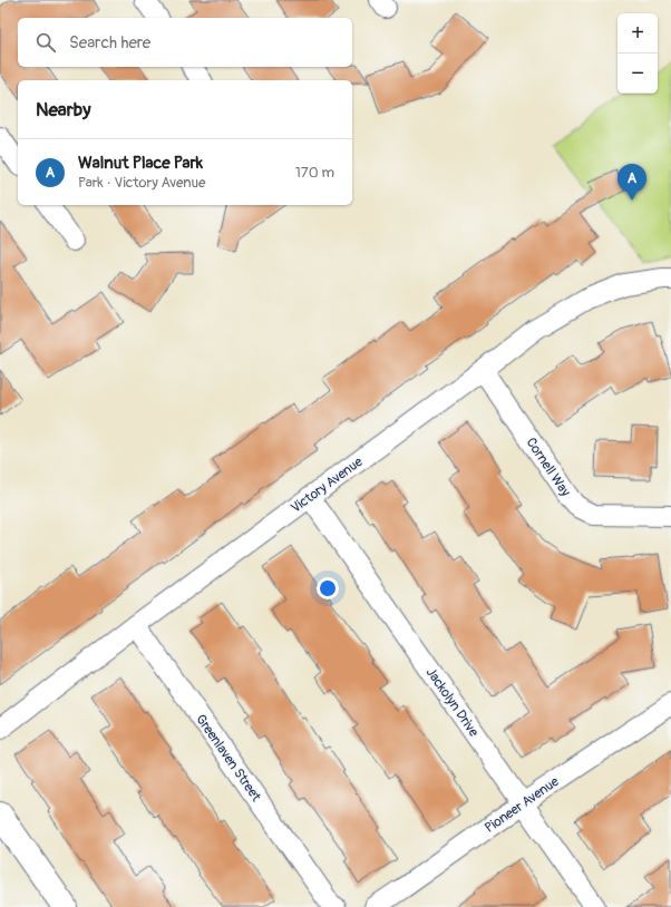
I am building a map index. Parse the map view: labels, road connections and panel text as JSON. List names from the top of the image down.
{
  "streets": {
    "street": [
      "Cornell Way",
      "Victory Avenue",
      "Jackolyn Drive",
      "Greenlaven Street",
      "Pioneer Avenue"
    ]
  },
  "crossings": [
    ["Cornell Way", "Victory Avenue"],
    ["Victory Avenue", "Jackolyn Drive"],
    ["Victory Avenue", "Greenlaven Street"],
    ["Jackolyn Drive", "Pioneer Avenue"]
  ],
  "page": {
    "map_buttons": ["+", "−"],
    "search": "Search here",
    "heading": "Nearby",
    "list": [
      {
        "mark": "A",
        "name": "Walnut Place Park",
        "note": "Park · Victory Avenue",
        "value": "170 m"
      }
    ],
    "pins": "A"
  }
}
